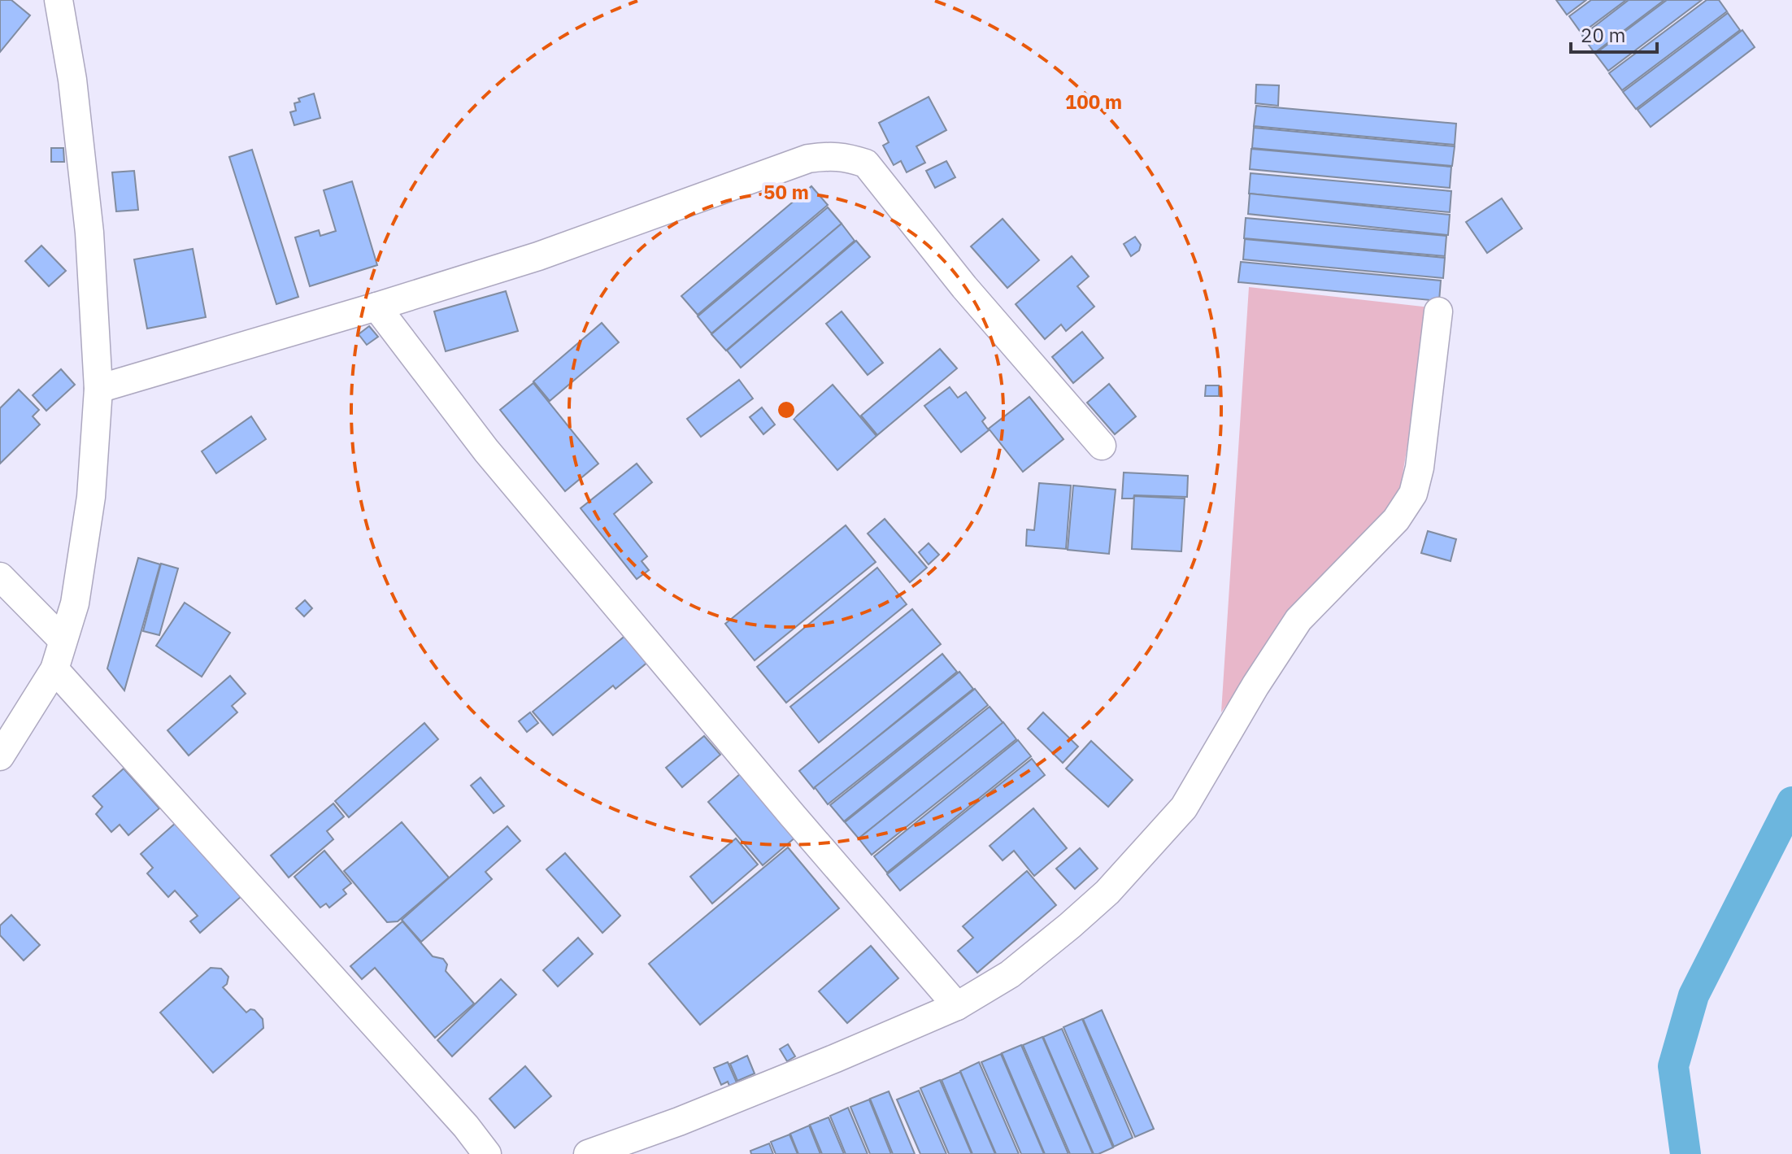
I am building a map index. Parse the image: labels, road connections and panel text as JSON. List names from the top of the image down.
{
  "scale_bar": "20 m",
  "rings": ["100 m", "50 m"]
}
